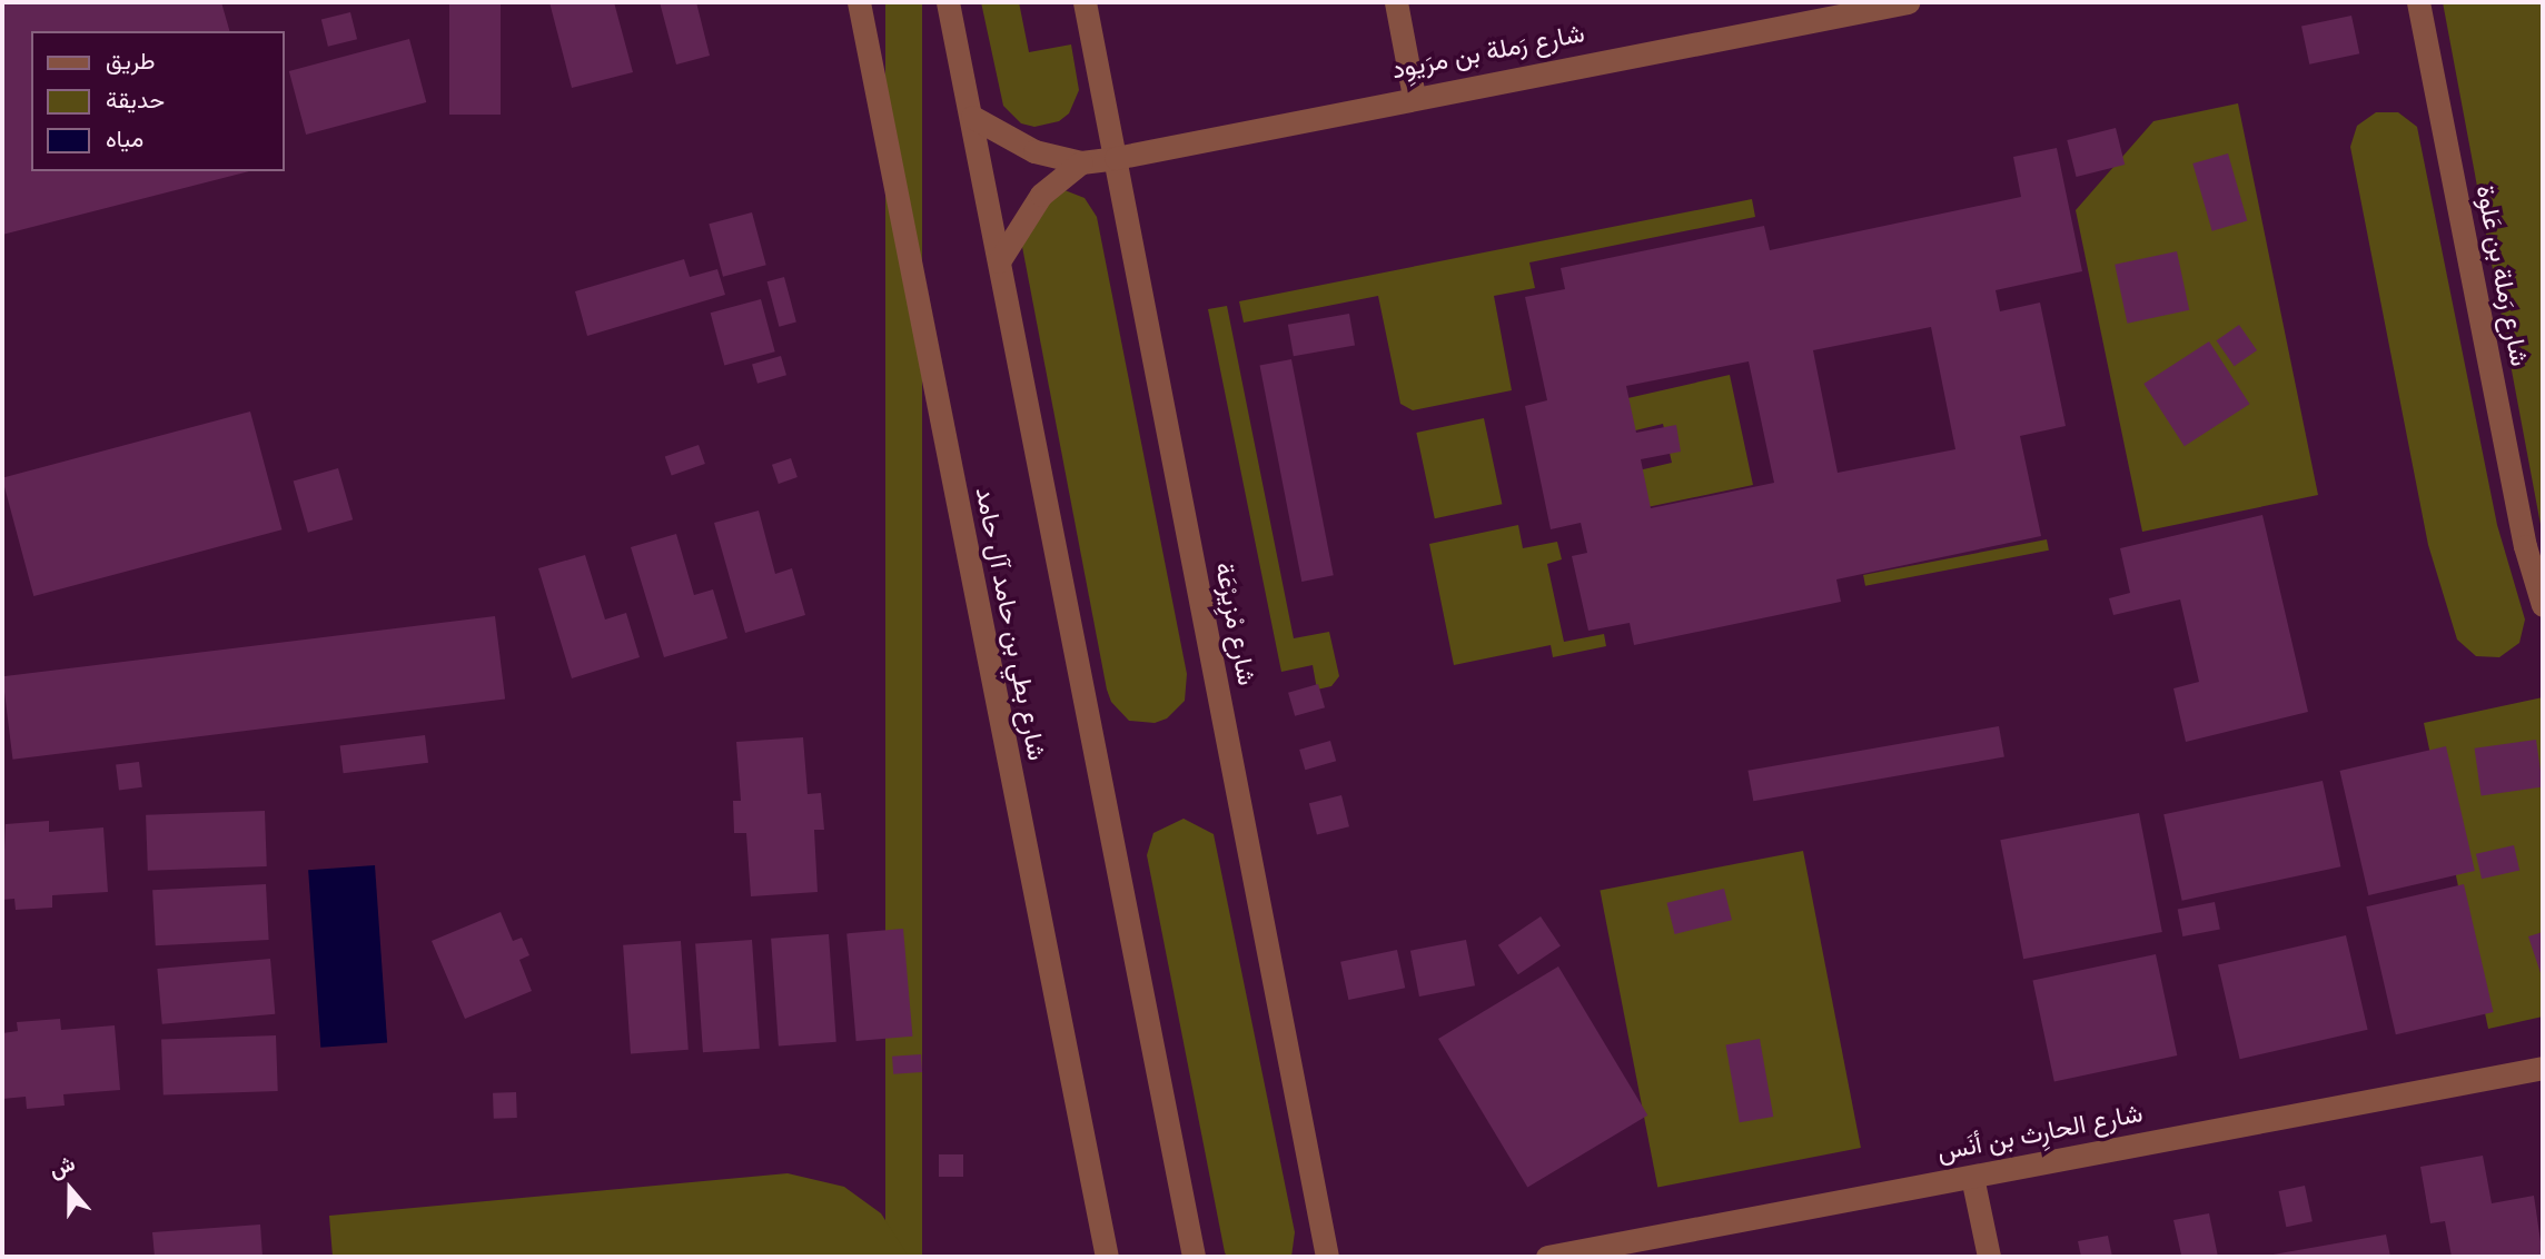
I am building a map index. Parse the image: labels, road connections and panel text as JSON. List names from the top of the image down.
{
  "streets": {
    "street": [
      "شارع رَملة بن مرَيوِد",
      "شارع رَملة بن عَلوة",
      "شارع بطي بن حامد آل حامد",
      "شارع مْزِيرْعَة",
      "شارع الحارِث بن أنَس"
    ]
  },
  "crossings": [
    ["شارع رَملة بن مرَيوِد", "شارع مْزِيرْعَة"]
  ],
  "legend": ["طريق", "حديقة", "مياه"],
  "north": "top"
}
